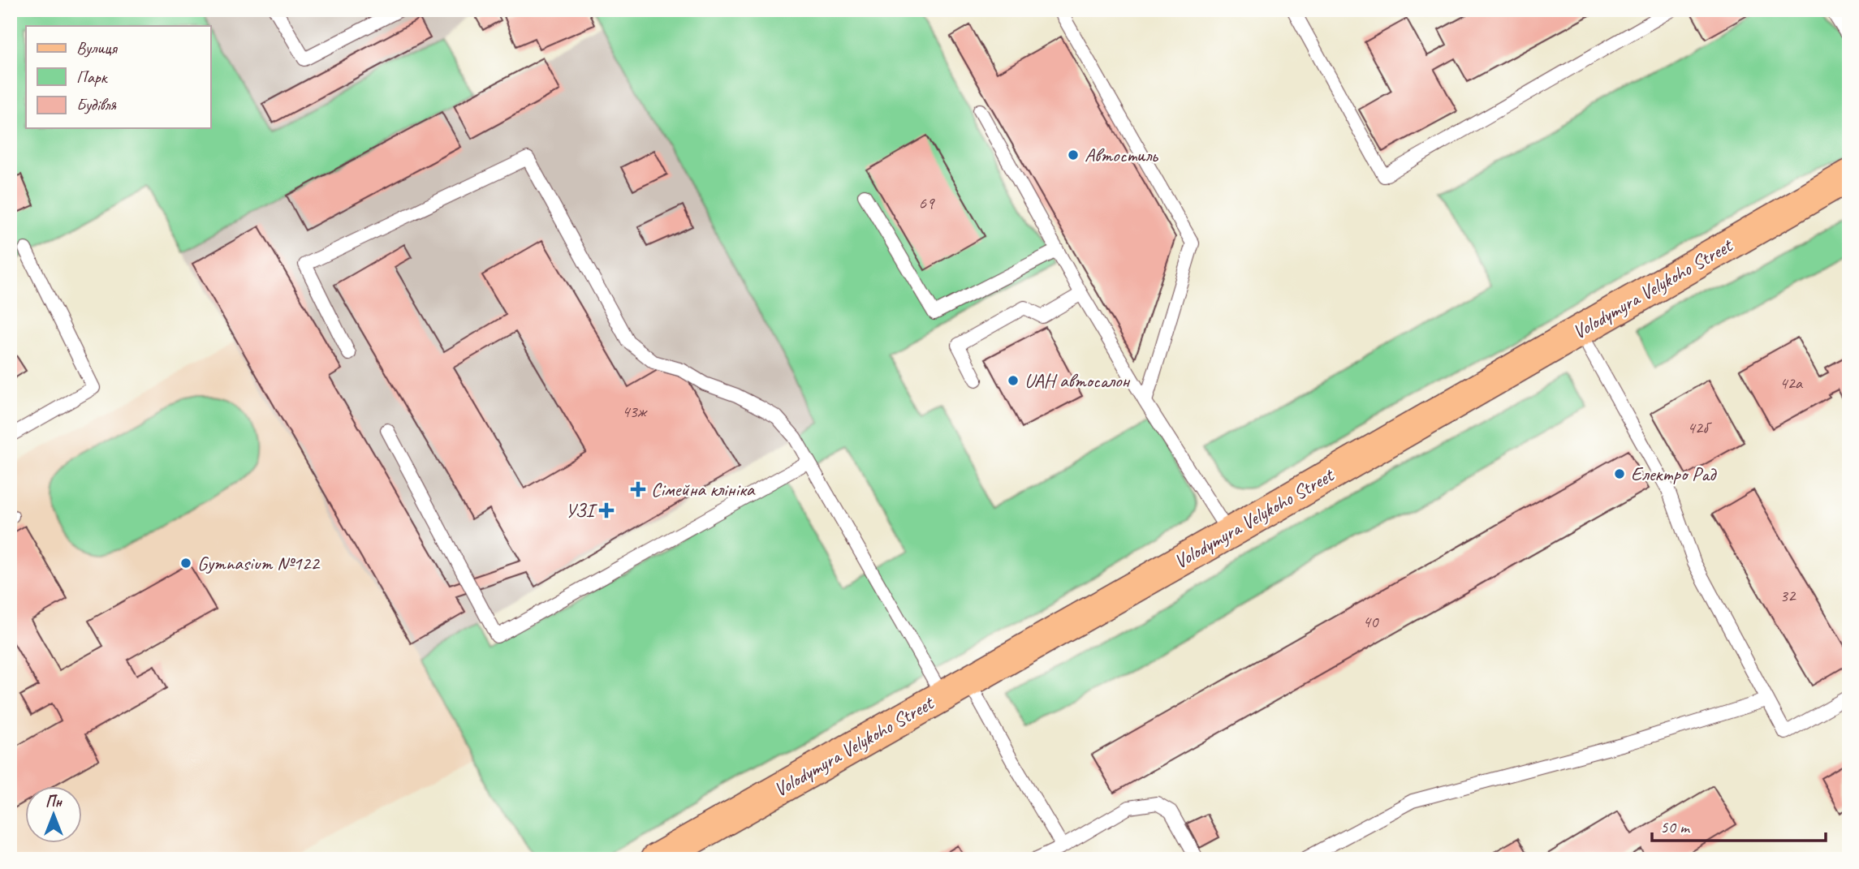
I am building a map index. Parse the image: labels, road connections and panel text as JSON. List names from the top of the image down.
{
  "streets": {
    "main road": ["Volodymyra Velykoho Street"]
  },
  "places": {
    "other": [
      "Автостиль",
      "UAH автосалон",
      "Електро Рад",
      "Gymnasium №122"
    ],
    "health": ["Сімейна клініка", "УЗІ"]
  },
  "house_numbers": [
    "69",
    "42а",
    "43ж",
    "42б",
    "32",
    "40"
  ],
  "legend": ["Вулиця", "Парк", "Будівля"],
  "scale_bar": "50 m",
  "north": "top"
}
